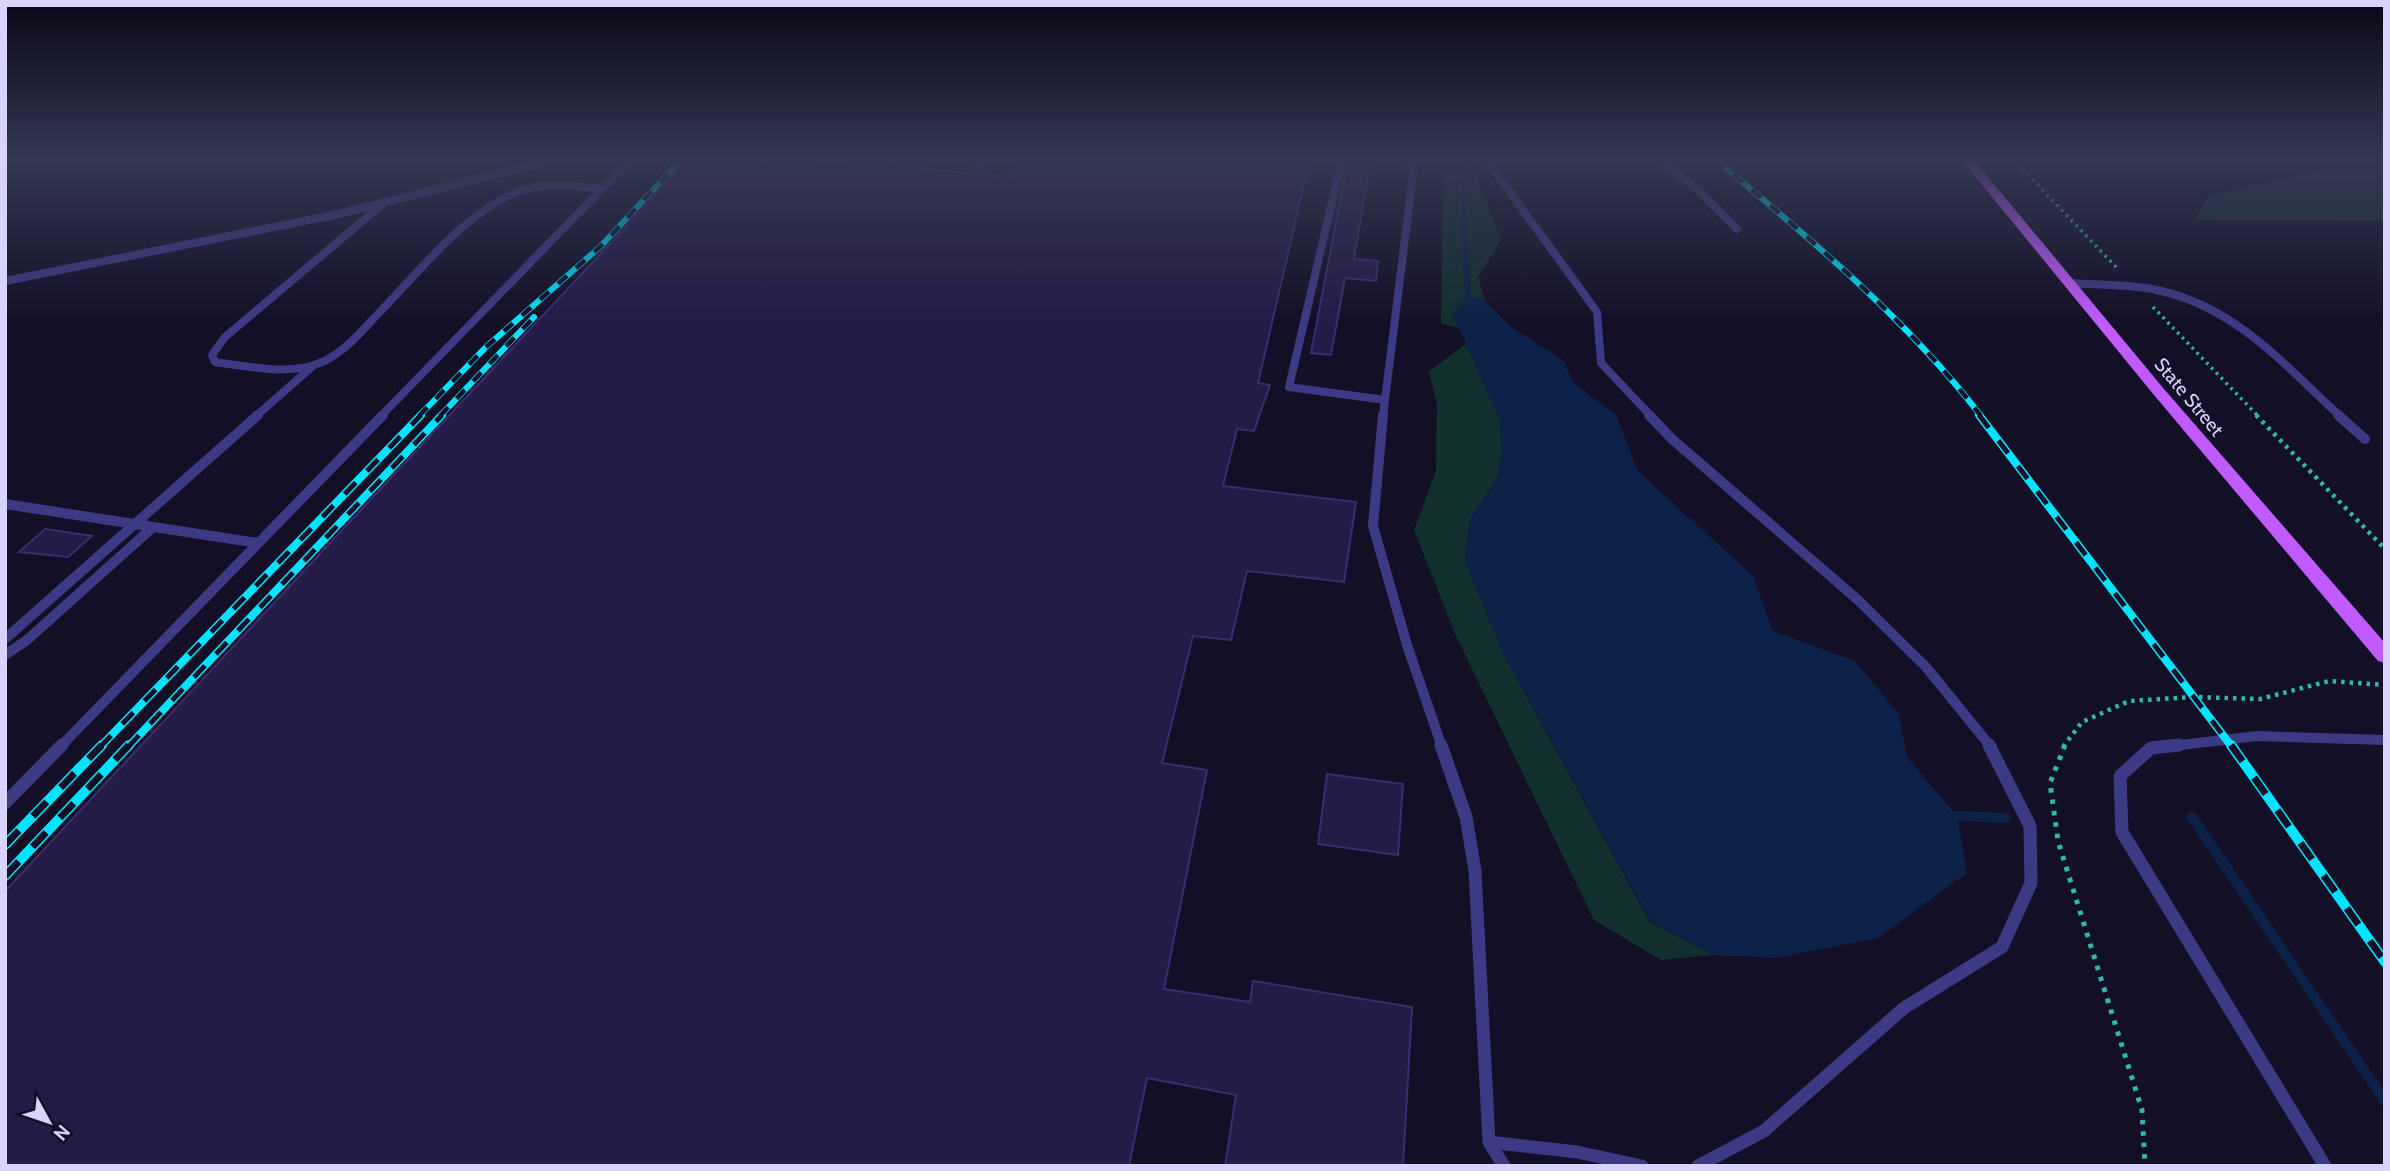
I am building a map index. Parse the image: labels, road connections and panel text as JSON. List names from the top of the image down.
{
  "streets": {
    "main road": ["State Street"]
  },
  "north": "bottom right"
}
